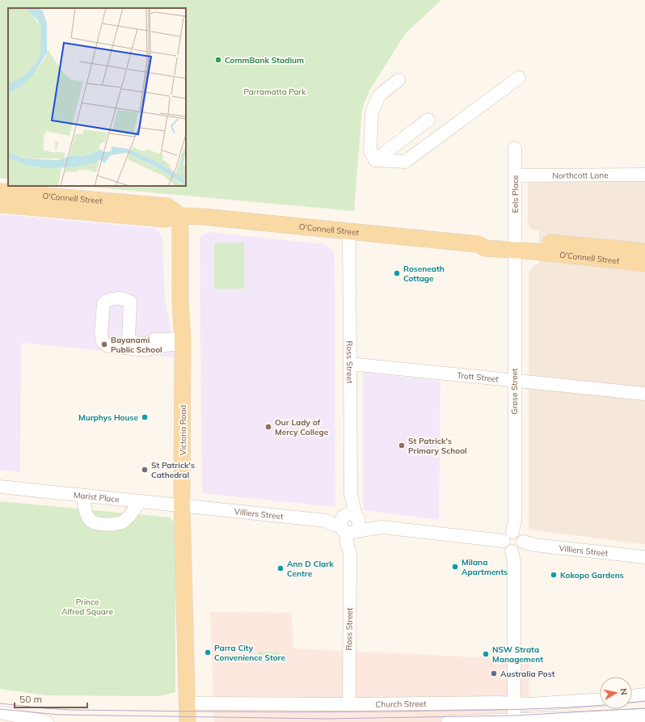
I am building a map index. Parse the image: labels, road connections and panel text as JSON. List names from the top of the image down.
{
  "streets": {
    "main road": ["O'Connell Street", "Victoria Road"],
    "street": [
      "Northcott Lane",
      "Eels Place",
      "Ross Street",
      "Trott Street",
      "Grose Street",
      "Marist Place",
      "Villiers Street",
      "Church Street"
    ]
  },
  "crossings": [
    ["Northcott Lane", "Eels Place"],
    ["Eels Place", "O'Connell Street"],
    ["Eels Place", "Grose Street"],
    ["O'Connell Street", "Ross Street"],
    ["O'Connell Street", "Grose Street"],
    ["O'Connell Street", "Victoria Road"],
    ["Ross Street", "Trott Street"],
    ["Ross Street", "Villiers Street"],
    ["Ross Street", "Church Street"],
    ["Trott Street", "Grose Street"],
    ["Grose Street", "Villiers Street"],
    ["Victoria Road", "Marist Place"],
    ["Victoria Road", "Villiers Street"],
    ["Victoria Road", "Church Street"],
    ["Marist Place", "Villiers Street"]
  ],
  "parks": ["Parramatta Park", "Prince Alfred Square"],
  "places": [
    "CommBank Stadium",
    "Roseneath Cottage",
    "Bayanami Public School",
    "Murphys House",
    "Our Lady of Mercy College",
    "St Patrick's Primary School",
    "St Patrick's Cathedral",
    "Milana Apartments",
    "Ann D Clark Centre",
    "Kokopo Gardens",
    "Parra City Convenience Store",
    "NSW Strata Management",
    "Australia Post"
  ],
  "scale_bar": "50 m",
  "north": "right"
}
